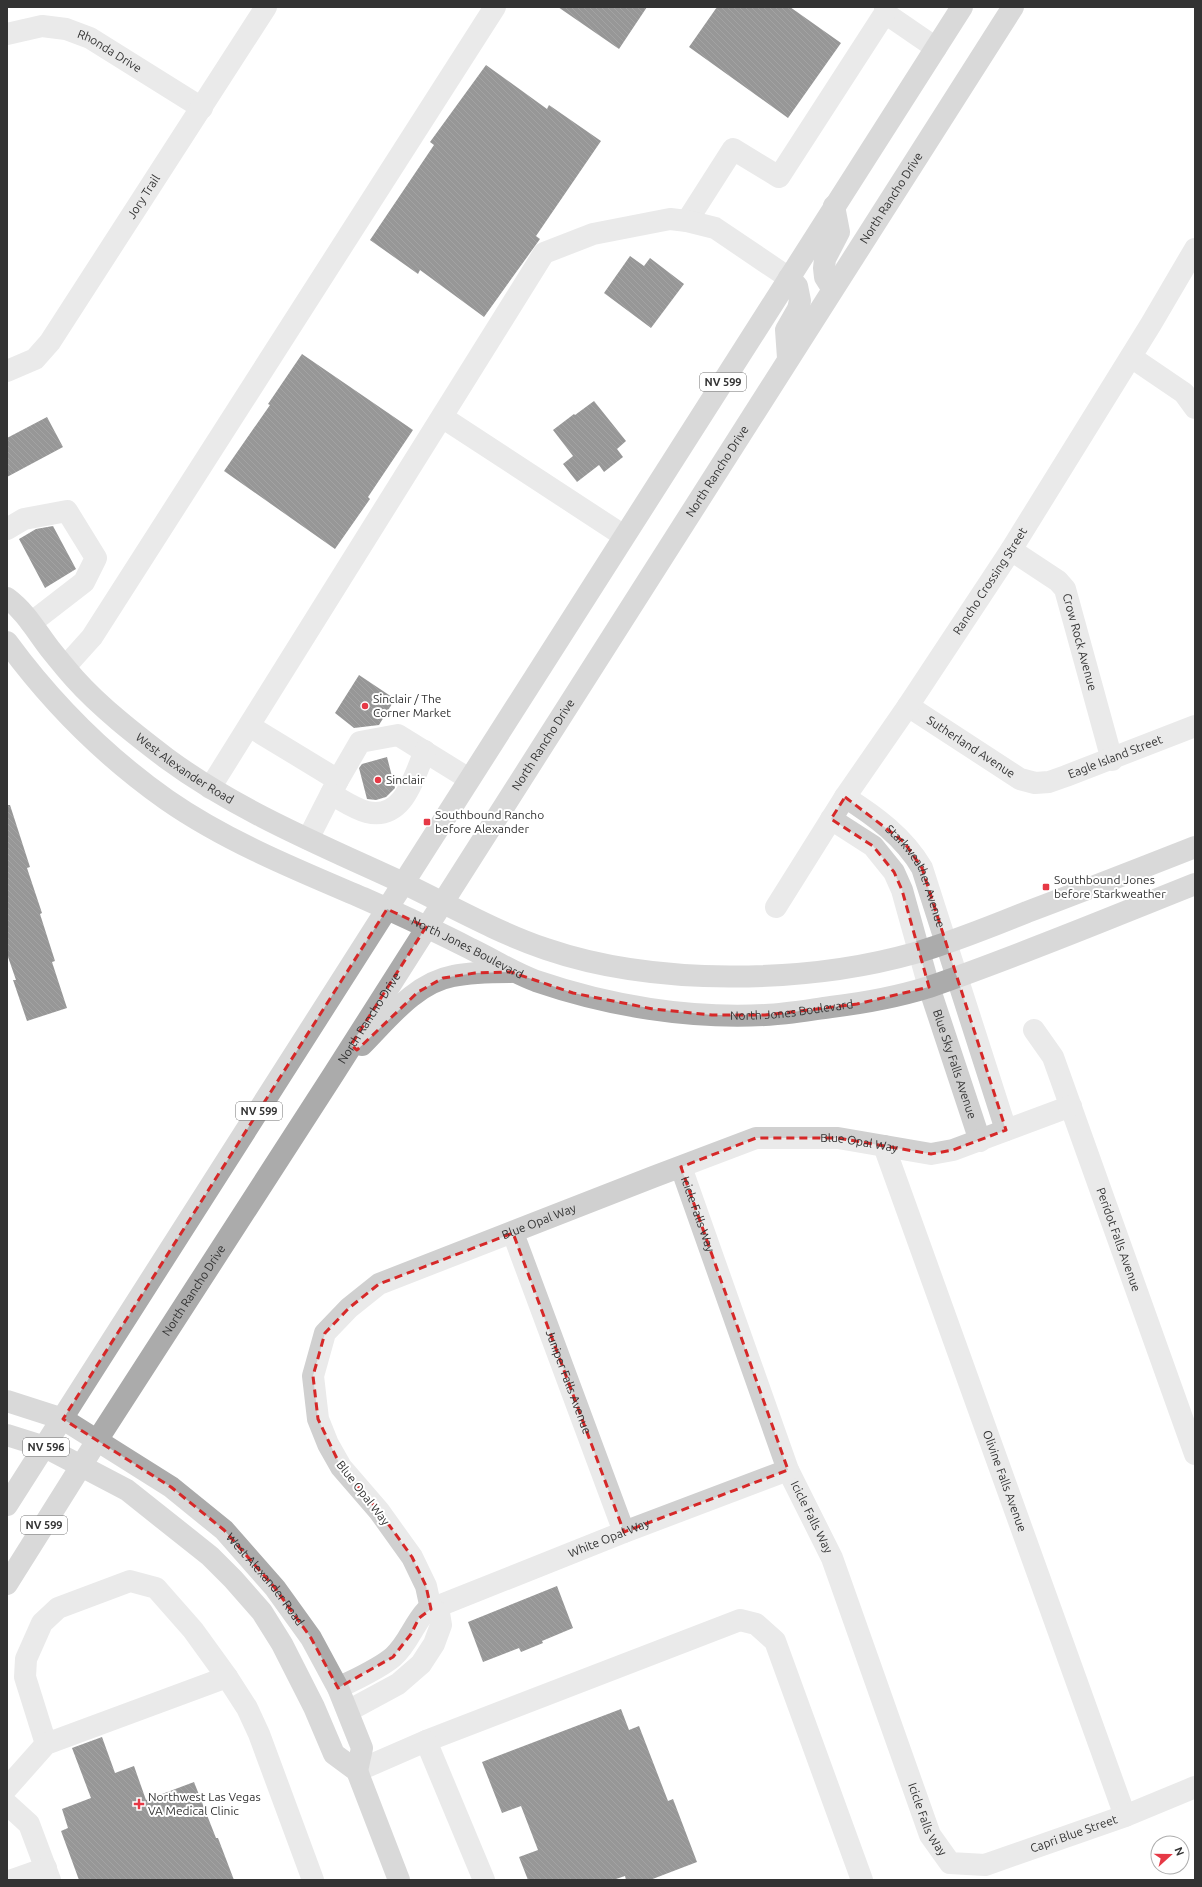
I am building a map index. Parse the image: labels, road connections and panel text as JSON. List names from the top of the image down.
{
  "streets": {
    "main road": [
      "North Rancho Drive",
      "NV 599",
      "West Alexander Road",
      "North Jones Boulevard",
      "NV 596"
    ],
    "street": [
      "Rhonda Drive",
      "Jory Trail",
      "Rancho Crossing Street",
      "Crow Rock Avenue",
      "Sutherland Avenue",
      "Eagle Island Street",
      "Starkweather Avenue",
      "Blue Sky Falls Avenue",
      "Blue Opal Way",
      "Icicle Falls Way",
      "Peridot Falls Avenue",
      "Juniper Falls Avenue",
      "Olivine Falls Avenue",
      "White Opal Way",
      "Capri Blue Street"
    ]
  },
  "crossings": [
    ["Rhonda Drive", "Jory Trail"],
    ["North Rancho Drive", "West Alexander Road"],
    ["North Rancho Drive", "North Jones Boulevard"],
    ["North Rancho Drive", "NV 596"],
    ["NV 599", "West Alexander Road"],
    ["NV 599", "North Jones Boulevard"],
    ["NV 599", "NV 596"],
    ["Rancho Crossing Street", "Crow Rock Avenue"],
    ["Rancho Crossing Street", "Sutherland Avenue"],
    ["Rancho Crossing Street", "Starkweather Avenue"],
    ["Crow Rock Avenue", "Eagle Island Street"],
    ["Sutherland Avenue", "Eagle Island Street"],
    ["West Alexander Road", "Blue Opal Way"],
    ["West Alexander Road", "NV 596"],
    ["Starkweather Avenue", "North Jones Boulevard"],
    ["Starkweather Avenue", "Blue Sky Falls Avenue"],
    ["North Jones Boulevard", "Blue Sky Falls Avenue"],
    ["Blue Sky Falls Avenue", "Blue Opal Way"],
    ["Blue Opal Way", "Icicle Falls Way"],
    ["Blue Opal Way", "Peridot Falls Avenue"],
    ["Blue Opal Way", "Juniper Falls Avenue"],
    ["Blue Opal Way", "Olivine Falls Avenue"],
    ["Blue Opal Way", "White Opal Way"],
    ["Icicle Falls Way", "White Opal Way"],
    ["Icicle Falls Way", "Capri Blue Street"],
    ["Juniper Falls Avenue", "White Opal Way"],
    ["Olivine Falls Avenue", "Capri Blue Street"]
  ],
  "places": {
    "other": ["Sinclair / The Corner Market", "Sinclair"],
    "transit": ["Southbound Rancho before Alexander", "Southbound Jones before Starkweather"],
    "health": ["Northwest Las Vegas VA Medical Clinic"]
  },
  "north": "right"
}
